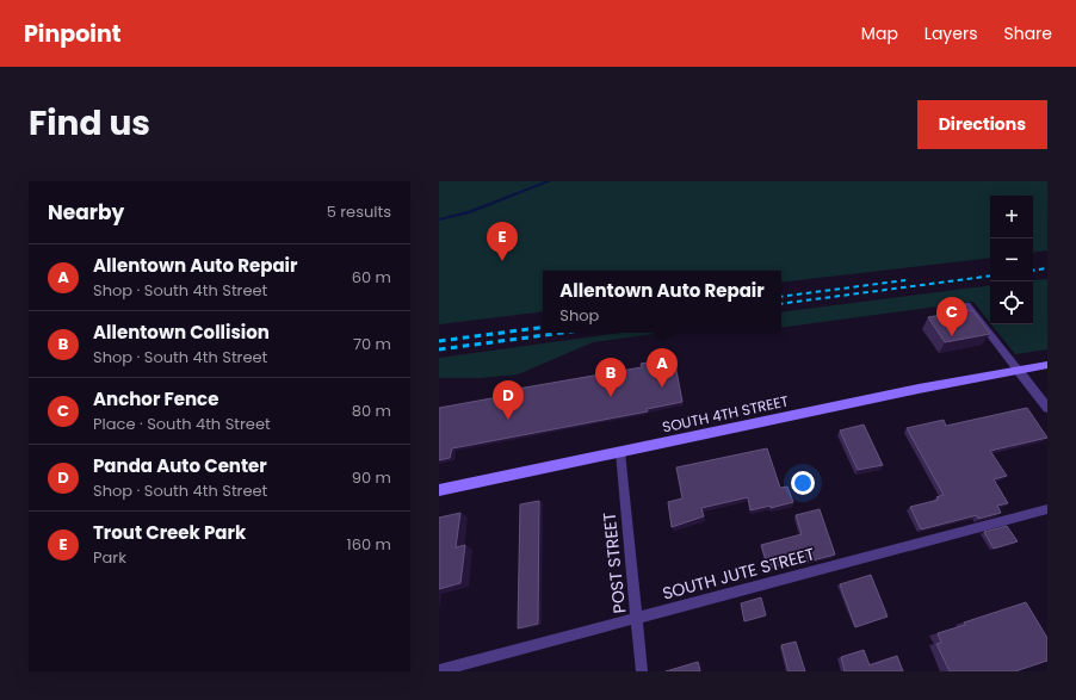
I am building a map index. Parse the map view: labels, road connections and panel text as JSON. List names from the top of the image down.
{
  "streets": {
    "main road": ["SOUTH 4TH STREET"],
    "lane": ["POST STREET", "SOUTH JUTE STREET"]
  },
  "crossings": [
    ["SOUTH 4TH STREET", "POST STREET"],
    ["POST STREET", "SOUTH JUTE STREET"]
  ],
  "page": {
    "header": "Pinpoint",
    "nav": ["Map", "Layers", "Share"],
    "title": "Find us",
    "buttons": "Directions",
    "heading": ["Nearby", "5 results"],
    "map_buttons": ["+", "−"],
    "pins": [
      "E",
      "C",
      "A",
      "B",
      "D"
    ],
    "list": [
      {
        "mark": "A",
        "name": "Allentown Auto Repair",
        "note": "Shop · South 4th Street",
        "value": "60 m"
      },
      {
        "mark": "B",
        "name": "Allentown Collision",
        "note": "Shop · South 4th Street",
        "value": "70 m"
      },
      {
        "mark": "C",
        "name": "Anchor Fence",
        "note": "Place · South 4th Street",
        "value": "80 m"
      },
      {
        "mark": "D",
        "name": "Panda Auto Center",
        "note": "Shop · South 4th Street",
        "value": "90 m"
      },
      {
        "mark": "E",
        "name": "Trout Creek Park",
        "note": "Park",
        "value": "160 m"
      }
    ],
    "popup": ["Allentown Auto Repair", "Shop"]
  }
}
